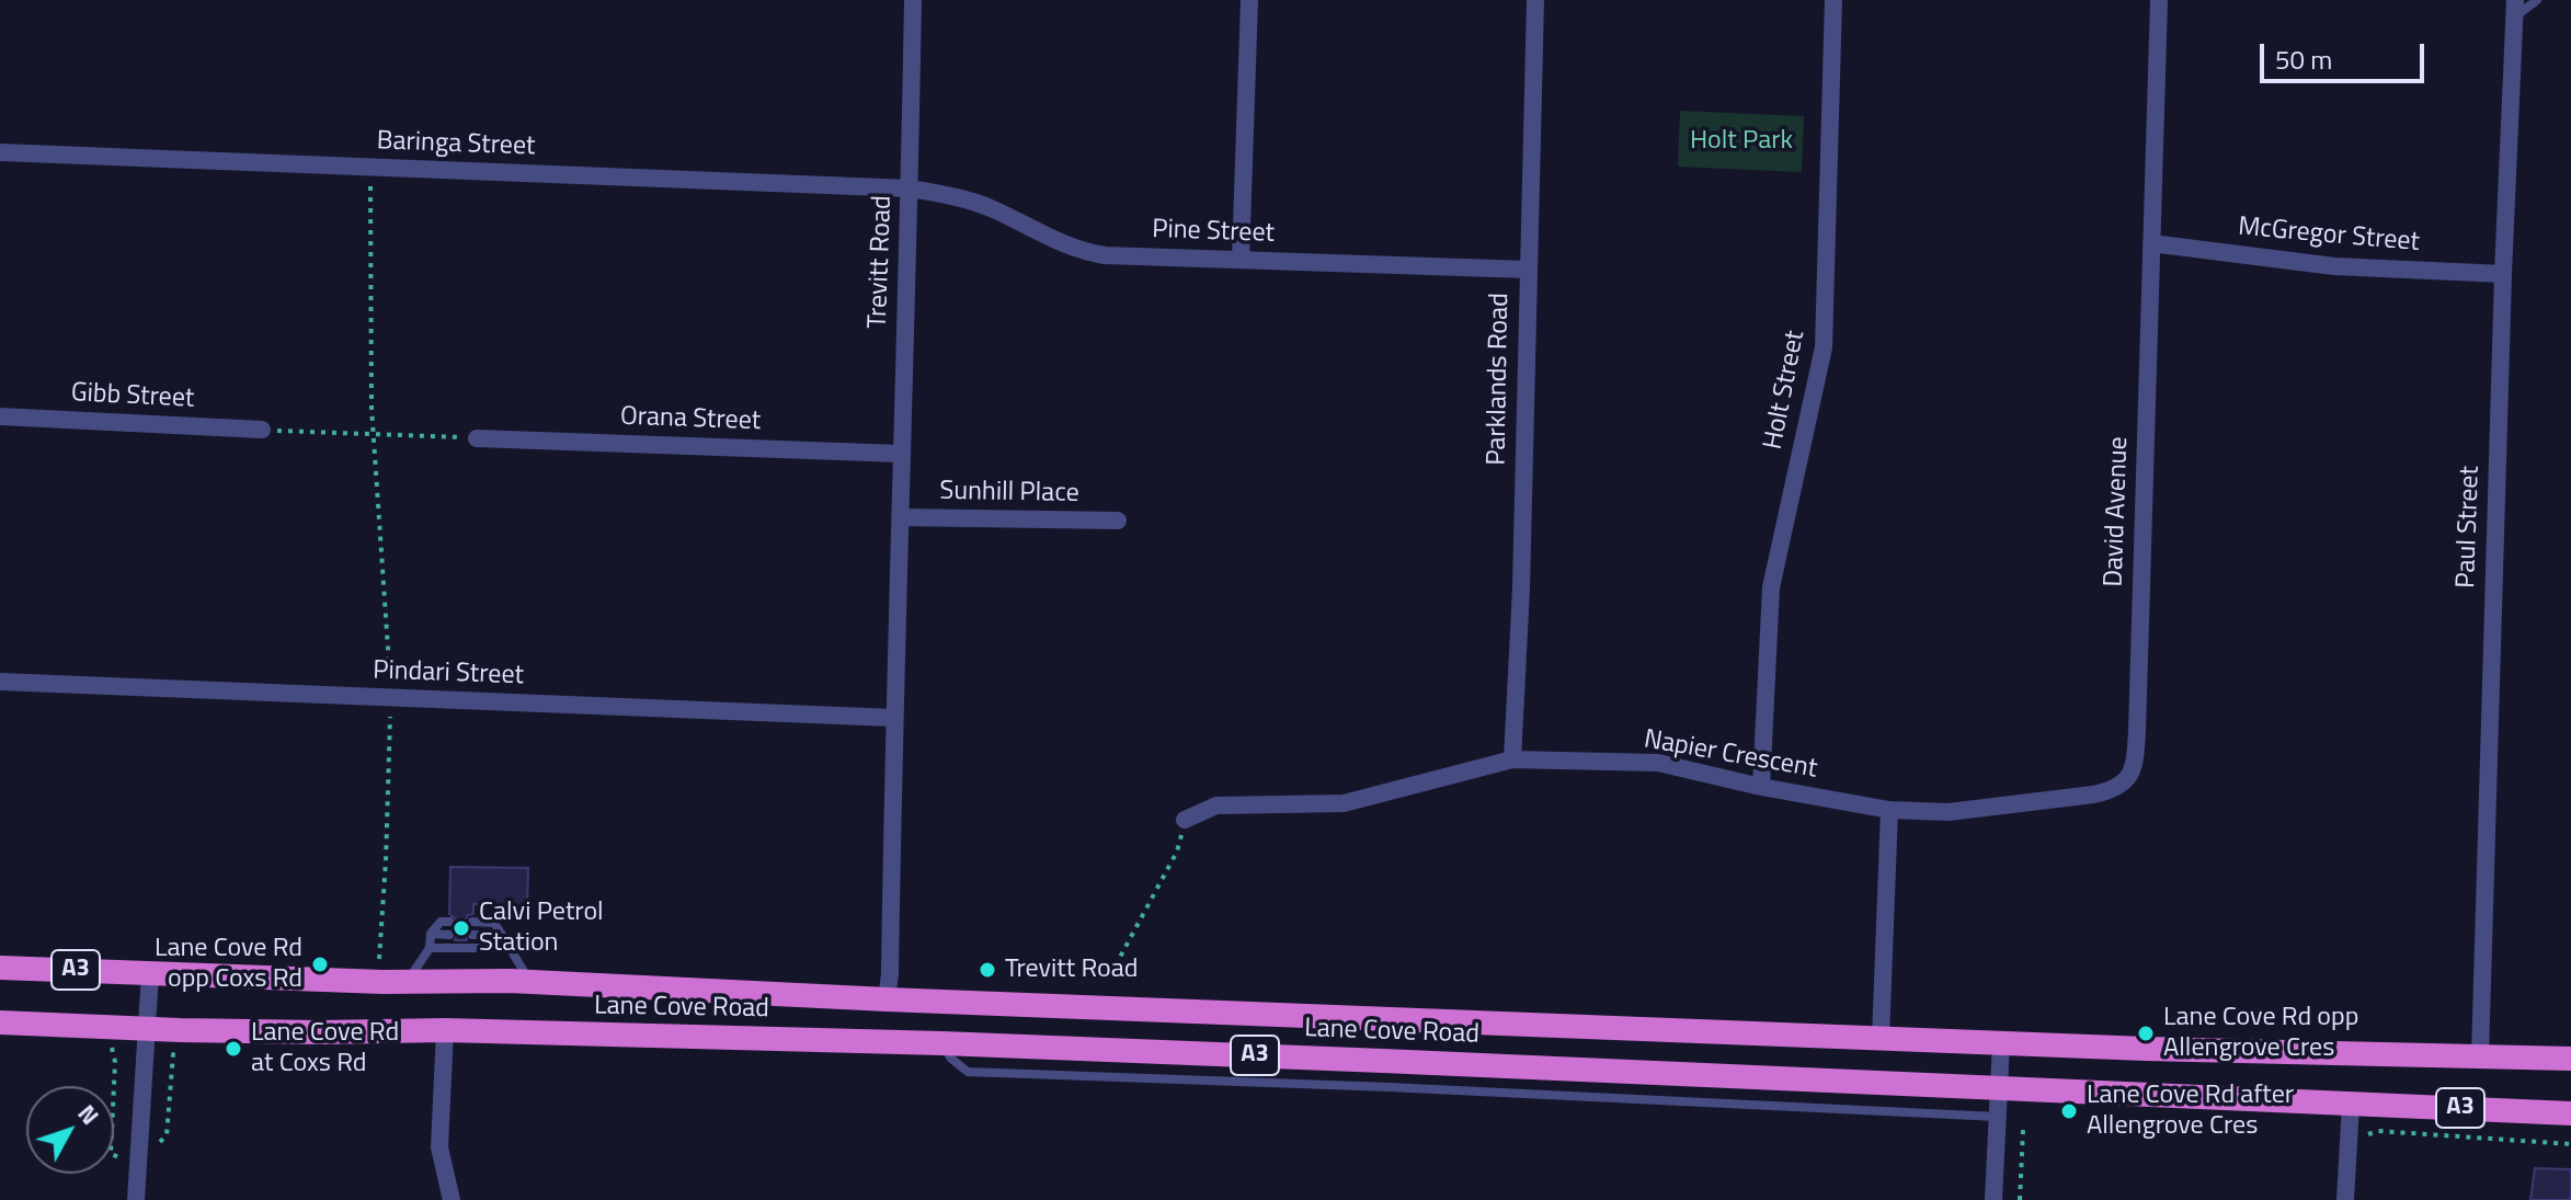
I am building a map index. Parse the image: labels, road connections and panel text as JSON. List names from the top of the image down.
{
  "streets": {
    "highway": ["A3", "Lane Cove Road"],
    "street": [
      "Baringa Street",
      "Pine Street",
      "McGregor Street",
      "Trevitt Road",
      "Parklands Road",
      "Holt Street",
      "Gibb Street",
      "Orana Street",
      "Sunhill Place",
      "David Avenue",
      "Paul Street",
      "Pindari Street",
      "Napier Crescent"
    ]
  },
  "crossings": [
    ["Baringa Street", "Pine Street"],
    ["Baringa Street", "Trevitt Road"],
    ["Pine Street", "Trevitt Road"],
    ["Pine Street", "Parklands Road"],
    ["McGregor Street", "David Avenue"],
    ["McGregor Street", "Paul Street"],
    ["Trevitt Road", "Orana Street"],
    ["Trevitt Road", "Sunhill Place"],
    ["Trevitt Road", "Pindari Street"],
    ["Trevitt Road", "Lane Cove Road"],
    ["Parklands Road", "Napier Crescent"],
    ["Holt Street", "Napier Crescent"],
    ["David Avenue", "Napier Crescent"],
    ["Paul Street", "Lane Cove Road"]
  ],
  "parks": ["Holt Park"],
  "places": [
    "Calvi Petrol Station",
    "Lane Cove Rd opp Coxs Rd",
    "Trevitt Road",
    "Lane Cove Rd opp Allengrove Cres",
    "Lane Cove Rd at Coxs Rd",
    "Lane Cove Rd after Allengrove Cres"
  ],
  "scale_bar": "50 m",
  "north": "top right"
}
